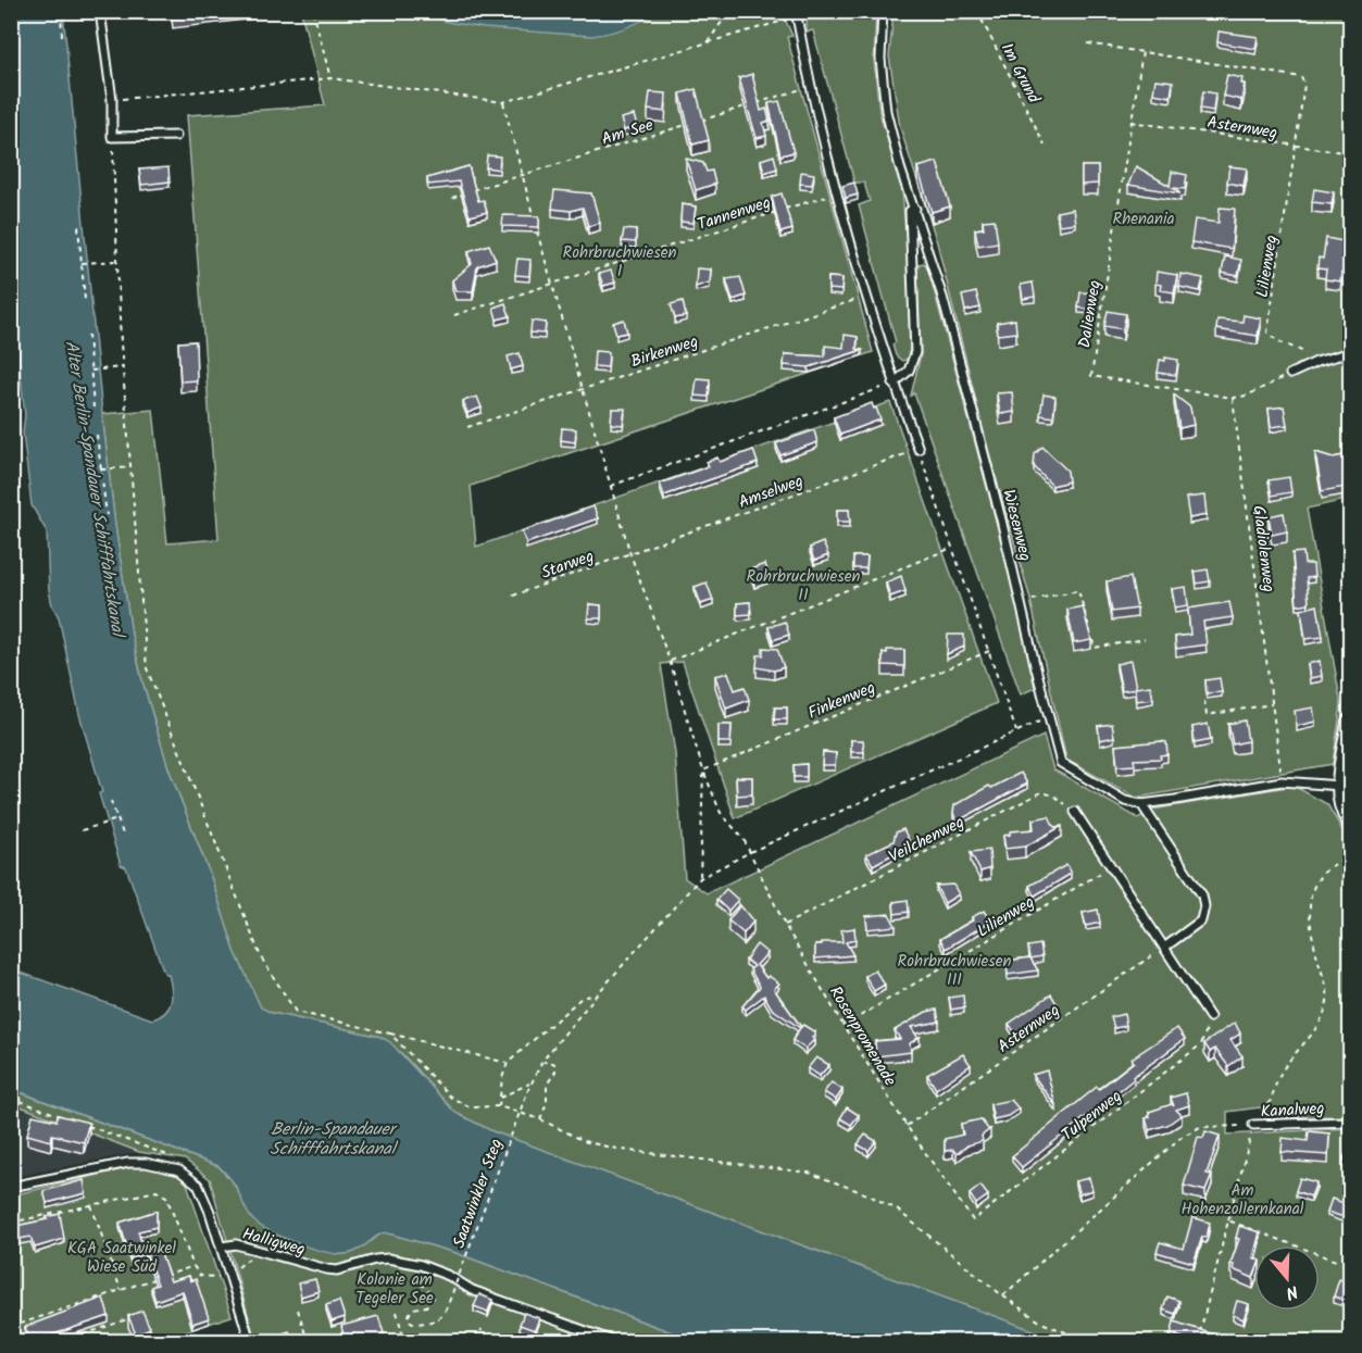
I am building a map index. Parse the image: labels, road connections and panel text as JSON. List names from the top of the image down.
{
  "streets": {
    "lane": ["Wiesenweg", "Kanalweg", "Halligweg"],
    "path": [
      "Im Grund",
      "Asternweg",
      "Am See",
      "Tannenweg",
      "Lilienweg",
      "Dalienweg",
      "Birkenweg",
      "Amselweg",
      "Gladiolenweg",
      "Starweg",
      "Finkenweg",
      "Veilchenweg",
      "Rosenpromenade",
      "Tulpenweg",
      "Saatwinkler Steg"
    ]
  },
  "crossings": [
    ["Asternweg", "Lilienweg"],
    ["Asternweg", "Dalienweg"],
    ["Asternweg", "Rosenpromenade"],
    ["Lilienweg", "Rosenpromenade"],
    ["Dalienweg", "Gladiolenweg"],
    ["Amselweg", "Starweg"],
    ["Wiesenweg", "Gladiolenweg"],
    ["Finkenweg", "Rosenpromenade"],
    ["Veilchenweg", "Rosenpromenade"],
    ["Rosenpromenade", "Tulpenweg"],
    ["Saatwinkler Steg", "Halligweg"]
  ],
  "water": ["Alter Berlin-Spandauer Schifffahrtskanal", "Berlin-Spandauer Schifffahrtskanal"],
  "parks": [
    "Rhenania",
    "Rohrbruchwiesen I",
    "Rohrbruchwiesen II",
    "Rohrbruchwiesen III",
    "Am Hohenzollernkanal",
    "KGA Saatwinkel Wiese Süd",
    "Kolonie am Tegeler See"
  ],
  "north": "bottom"
}
